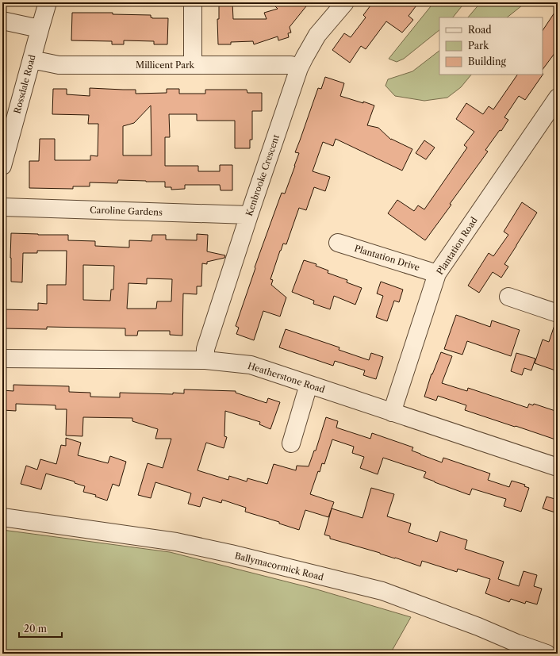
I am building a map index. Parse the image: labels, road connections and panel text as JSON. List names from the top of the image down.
{
  "streets": {
    "street": [
      "Millicent Park",
      "Rossdale Road",
      "Kenbrooke Crescent",
      "Caroline Gardens",
      "Plantation Road",
      "Plantation Drive",
      "Heatherstone Road",
      "Ballymacormick Road"
    ]
  },
  "crossings": [
    ["Millicent Park", "Rossdale Road"],
    ["Millicent Park", "Kenbrooke Crescent"],
    ["Kenbrooke Crescent", "Caroline Gardens"],
    ["Kenbrooke Crescent", "Heatherstone Road"],
    ["Plantation Road", "Plantation Drive"],
    ["Plantation Road", "Heatherstone Road"]
  ],
  "legend": ["Road", "Park", "Building"],
  "scale_bar": "20 m"
}
